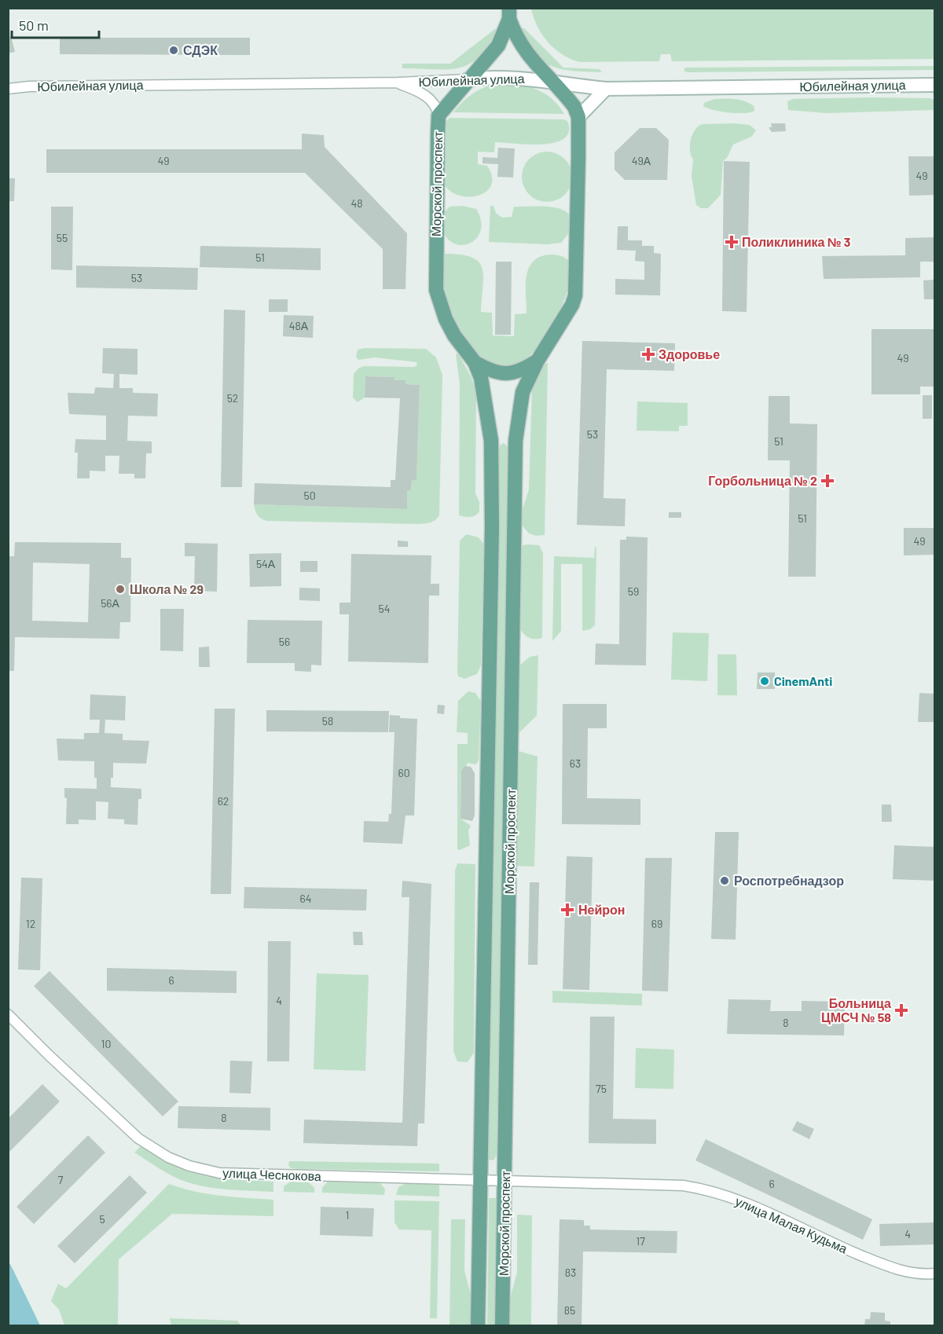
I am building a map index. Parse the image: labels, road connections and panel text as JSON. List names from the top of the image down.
{
  "streets": {
    "main road": ["Юбилейная улица", "Морской проспект"],
    "street": ["улица Чеснокова", "улица Малая Кудьма"]
  },
  "crossings": [
    ["Юбилейная улица", "Морской проспект"],
    ["Морской проспект", "улица Чеснокова"],
    ["Морской проспект", "улица Малая Кудьма"],
    ["улица Чеснокова", "улица Малая Кудьма"]
  ],
  "places": {
    "other": [
      "СДЭК",
      "Школа № 29",
      "CinemAnti",
      "Роспотребнадзор"
    ],
    "health": [
      "Поликлиника № 3",
      "Здоровье",
      "Горбольница № 2",
      "Нейрон",
      "Больница ЦМСЧ № 58"
    ]
  },
  "house_numbers": [
    "49",
    "49А",
    "49",
    "48",
    "55",
    "51",
    "53",
    "48А",
    "49",
    "52",
    "53",
    "51",
    "50",
    "51",
    "49",
    "54А",
    "59",
    "56А",
    "54",
    "56",
    "58",
    "63",
    "60",
    "62",
    "64",
    "12",
    "69",
    "6",
    "4",
    "8",
    "10",
    "75",
    "8",
    "7",
    "6",
    "1",
    "5",
    "4",
    "17",
    "83",
    "85"
  ],
  "scale_bar": "50 m"
}
